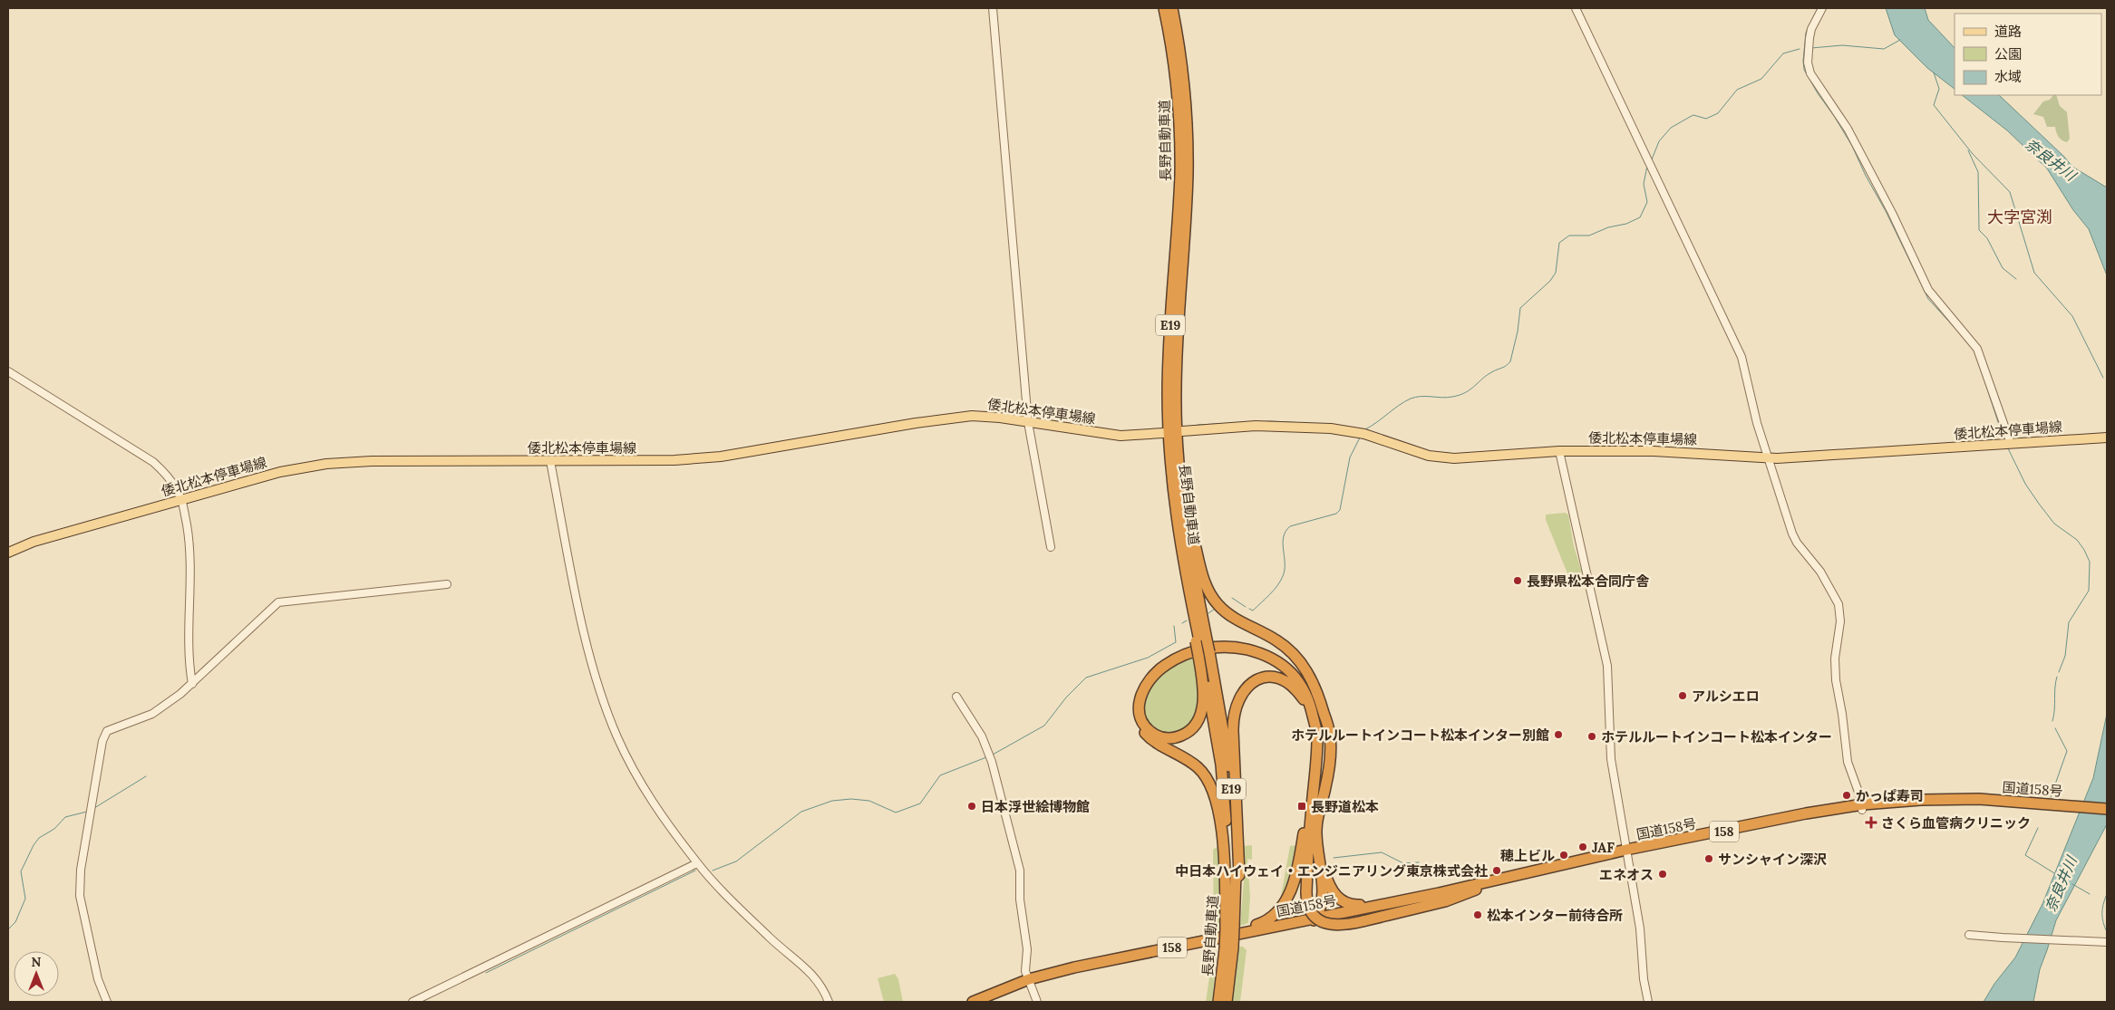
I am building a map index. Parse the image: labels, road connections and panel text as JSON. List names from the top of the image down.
{
  "streets": {
    "highway": [
      "長野自動車道",
      "E19",
      "国道158号",
      "158"
    ],
    "main road": ["倭北松本停車場線"]
  },
  "districts": ["大字宮渕"],
  "water": ["奈良井川"],
  "places": {
    "other": [
      "長野県松本合同庁舎",
      "アルシエロ",
      "ホテルルートインコート松本インター別館",
      "ホテルルートインコート松本インター",
      "かっぱ寿司",
      "日本浮世絵博物館",
      "JAF",
      "穂上ビル",
      "サンシャイン深沢",
      "中日本ハイウェイ・エンジニアリング東京株式会社",
      "エネオス",
      "松本インター前待合所"
    ],
    "transit": ["長野道松本"],
    "health": ["さくら血管病クリニック"]
  },
  "legend": ["道路", "公園", "水域"],
  "north": "top"
}
